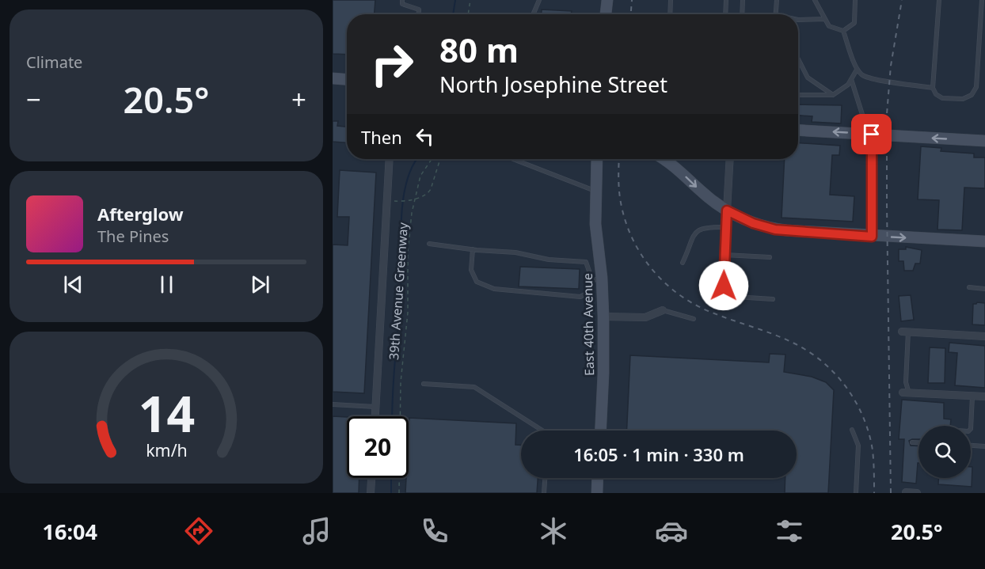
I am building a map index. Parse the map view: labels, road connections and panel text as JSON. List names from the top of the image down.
{
  "streets": {
    "main road": ["East 40th Avenue"],
    "path": ["39th Avenue Greenway"]
  },
  "page": {
    "tile": "Climate",
    "turn": ["80 m", "North Josephine Street"],
    "heat": ["−", "20.5°", "+"],
    "then": "Then",
    "song": ["Afterglow", "The Pines"],
    "limit": "20",
    "trip": "16:05 · 1 min · 330 m",
    "tabs": ["16:04", "20.5°"],
    "gauge": ["14", "km/h"]
  }
}
